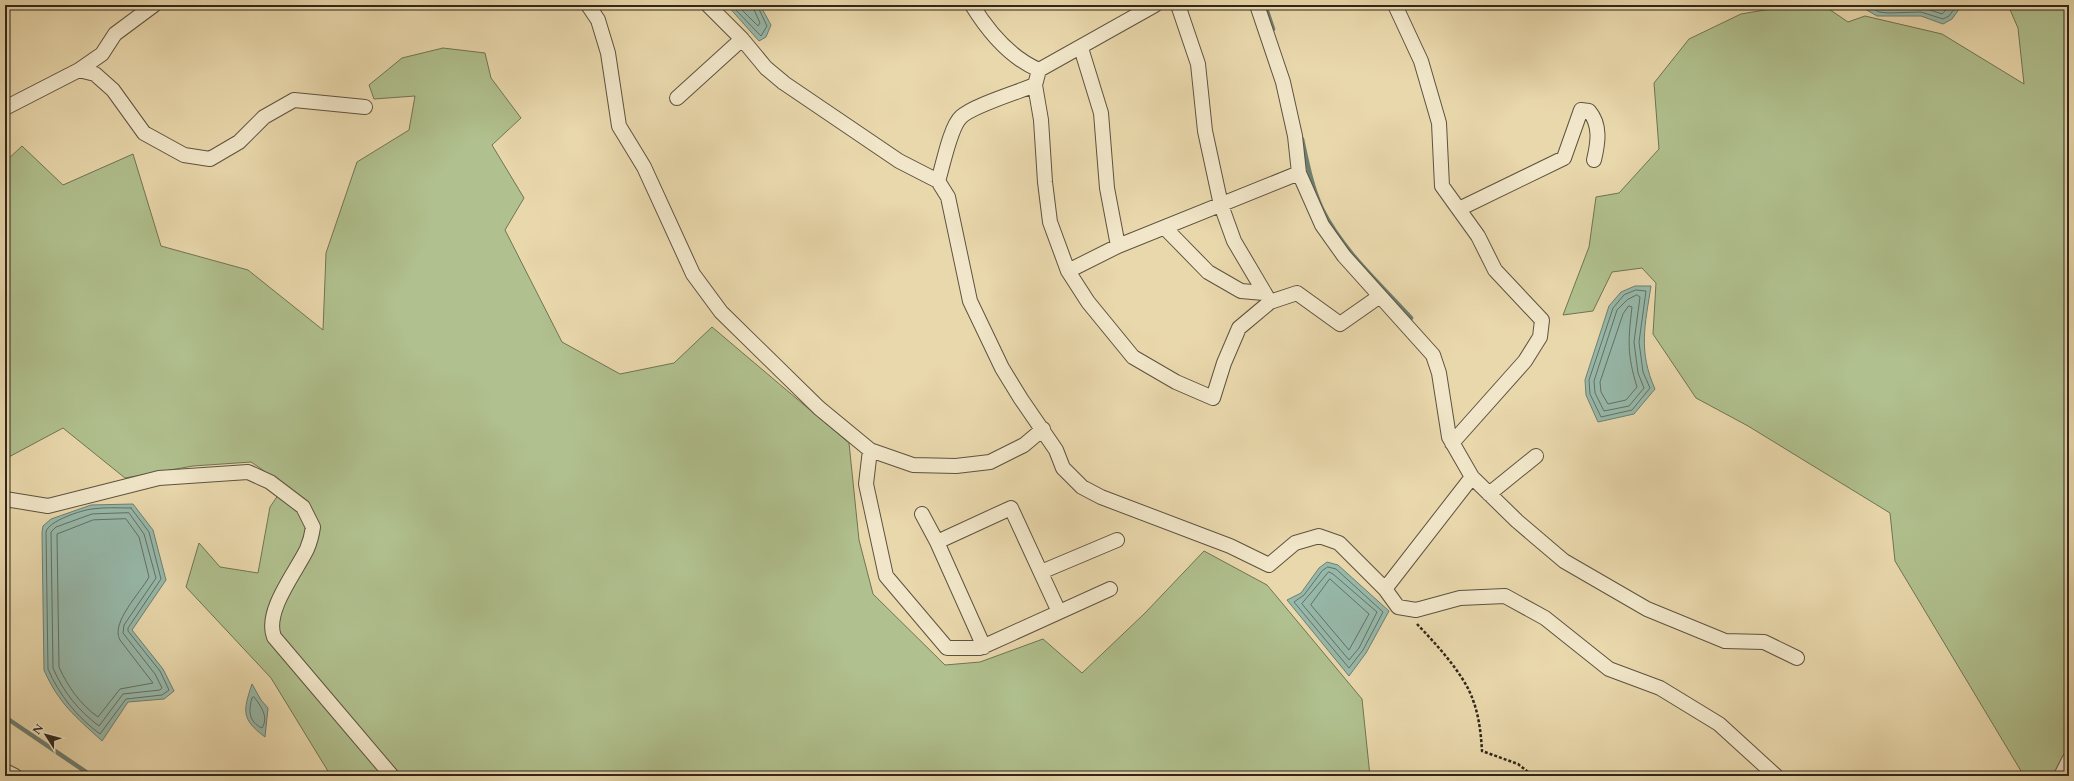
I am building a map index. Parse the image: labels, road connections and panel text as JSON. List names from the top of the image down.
{
  "north": "top left"
}
